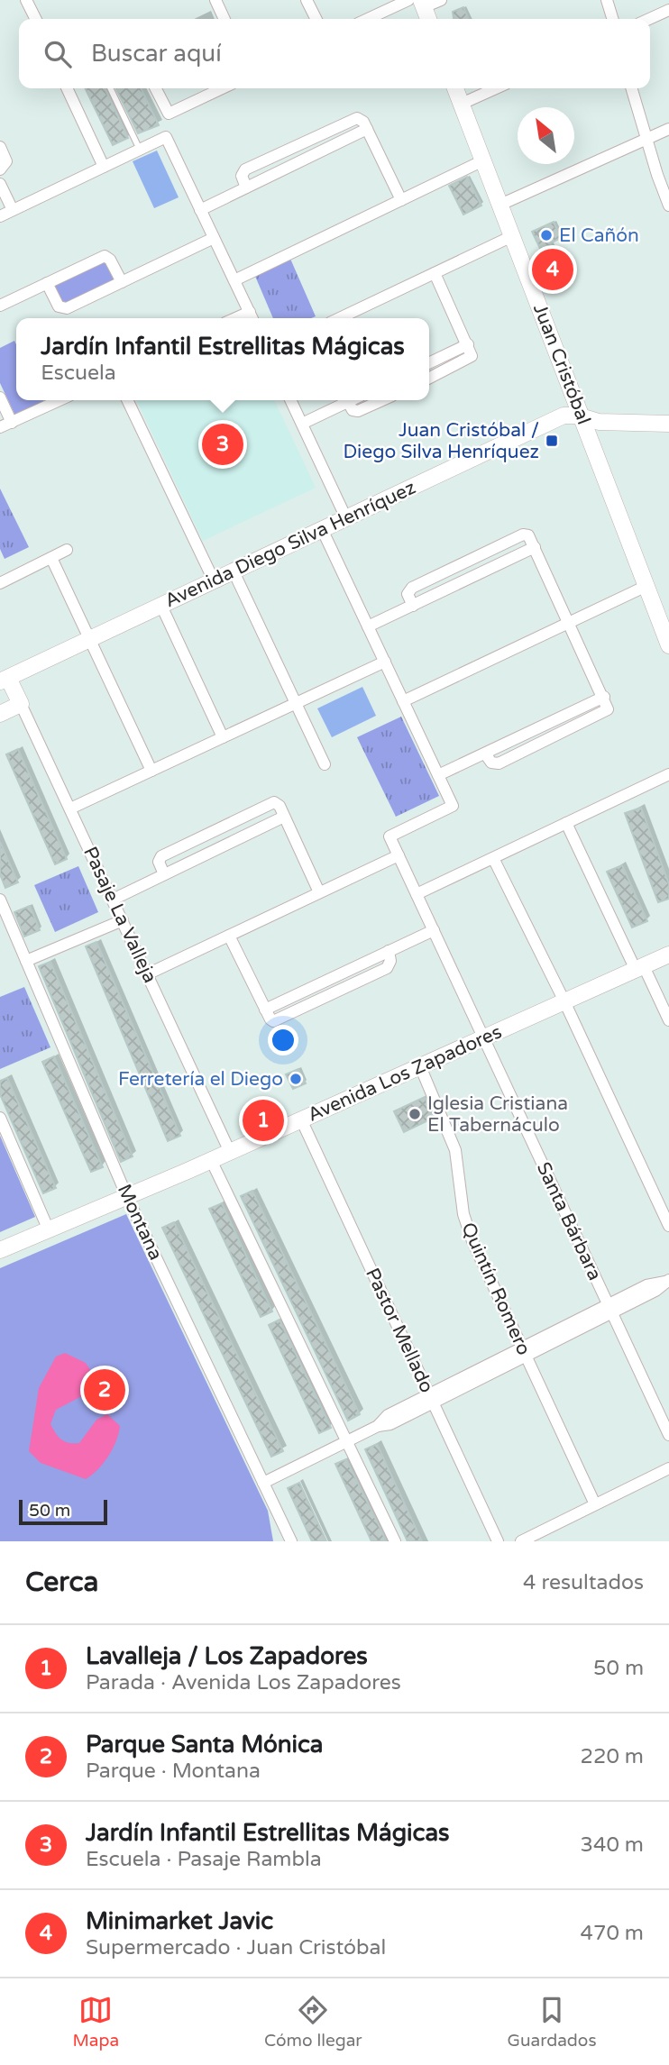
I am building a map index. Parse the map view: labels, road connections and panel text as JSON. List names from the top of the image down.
{
  "streets": {
    "street": [
      "Juan Cristóbal",
      "Avenida Diego Silva Henríquez",
      "Pasaje La Valleja",
      "Avenida Los Zapadores",
      "Santa Bárbara",
      "Montana",
      "Quintín Romero",
      "Pastor Mellado"
    ]
  },
  "crossings": [
    ["Juan Cristóbal", "Avenida Diego Silva Henríquez"],
    ["Avenida Diego Silva Henríquez", "Pasaje La Valleja"],
    ["Pasaje La Valleja", "Avenida Los Zapadores"],
    ["Avenida Los Zapadores", "Santa Bárbara"],
    ["Avenida Los Zapadores", "Montana"],
    ["Avenida Los Zapadores", "Quintín Romero"],
    ["Avenida Los Zapadores", "Pastor Mellado"]
  ],
  "places": {
    "other": ["El Cañón", "Ferretería el Diego", "Iglesia Cristiana El Tabernáculo"],
    "transit": ["Juan Cristóbal / Diego Silva Henríquez"]
  },
  "scale_bar": "50 m",
  "north": "top left",
  "page": {
    "search": "Buscar aquí",
    "pins": [
      "4",
      "3",
      "1",
      "2"
    ],
    "popup": ["Jardín Infantil Estrellitas Mágicas", "Escuela"],
    "scale": "50 m",
    "heading": ["Cerca", "4 resultados"],
    "list": [
      {
        "mark": "1",
        "name": "Lavalleja / Los Zapadores",
        "note": "Parada · Avenida Los Zapadores",
        "value": "50 m"
      },
      {
        "mark": "2",
        "name": "Parque Santa Mónica",
        "note": "Parque · Montana",
        "value": "220 m"
      },
      {
        "mark": "3",
        "name": "Jardín Infantil Estrellitas Mágicas",
        "note": "Escuela · Pasaje Rambla",
        "value": "340 m"
      },
      {
        "mark": "4",
        "name": "Minimarket Javic",
        "note": "Supermercado · Juan Cristóbal",
        "value": "470 m"
      }
    ],
    "nav": ["Mapa", "Cómo llegar", "Guardados"]
  }
}
